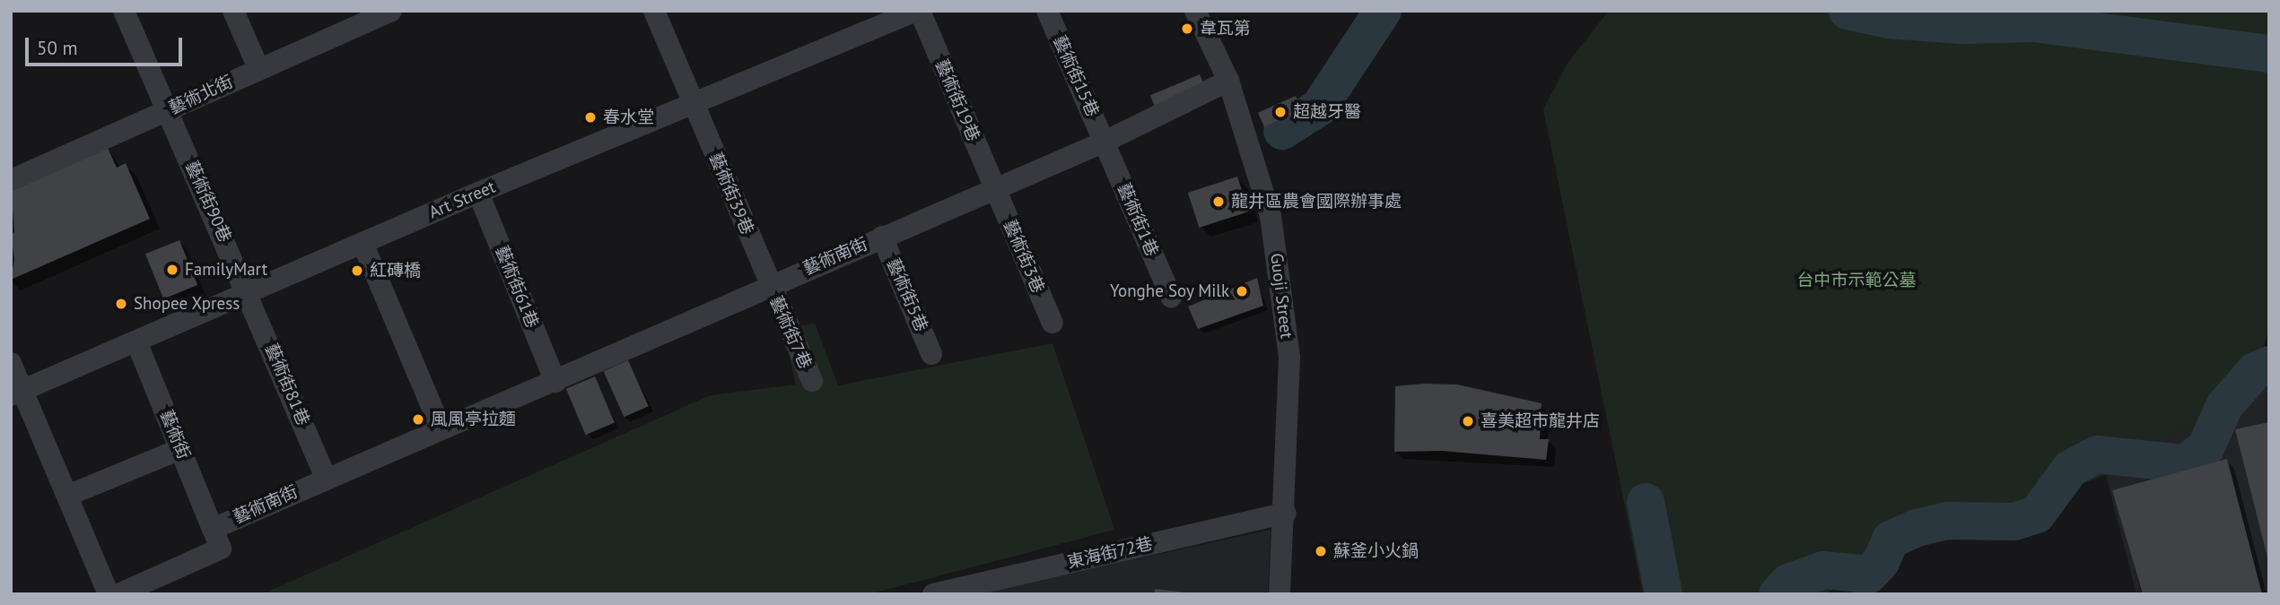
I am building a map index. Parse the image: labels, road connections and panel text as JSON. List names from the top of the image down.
{
  "streets": {
    "street": [
      "藝術街15巷",
      "藝術北街",
      "藝術街19巷",
      "藝術街39巷",
      "Art Street",
      "藝術街90巷",
      "藝術街1巷",
      "藝術南街",
      "藝術街3巷",
      "藝術街61巷",
      "藝術街5巷",
      "Guoji Street",
      "藝術街7巷",
      "藝術街81巷",
      "藝術街",
      "東海街72巷"
    ]
  },
  "crossings": [
    ["藝術街15巷", "藝術街1巷"],
    ["藝術街15巷", "藝術南街"],
    ["藝術北街", "藝術街90巷"],
    ["藝術街19巷", "Art Street"],
    ["藝術街19巷", "藝術南街"],
    ["藝術街19巷", "藝術街3巷"],
    ["藝術街39巷", "Art Street"],
    ["藝術街39巷", "藝術南街"],
    ["藝術街39巷", "藝術街7巷"],
    ["Art Street", "藝術街90巷"],
    ["Art Street", "藝術街61巷"],
    ["Art Street", "藝術街81巷"],
    ["Art Street", "藝術街"],
    ["藝術街90巷", "藝術街81巷"],
    ["藝術街1巷", "藝術南街"],
    ["藝術南街", "藝術街3巷"],
    ["藝術南街", "藝術街61巷"],
    ["藝術南街", "藝術街5巷"],
    ["藝術南街", "Guoji Street"],
    ["藝術南街", "藝術街7巷"],
    ["藝術南街", "藝術街81巷"],
    ["藝術南街", "藝術街"],
    ["Guoji Street", "東海街72巷"]
  ],
  "parks": ["台中市示範公墓"],
  "places": [
    "韋瓦第",
    "超越牙醫",
    "春水堂",
    "龍井區農會國際辦事處",
    "FamilyMart",
    "紅磚橋",
    "Yonghe Soy Milk",
    "Shopee Xpress",
    "風風亭拉麵",
    "喜美超市龍井店",
    "蘇釜小火鍋"
  ],
  "scale_bar": "50 m"
}
